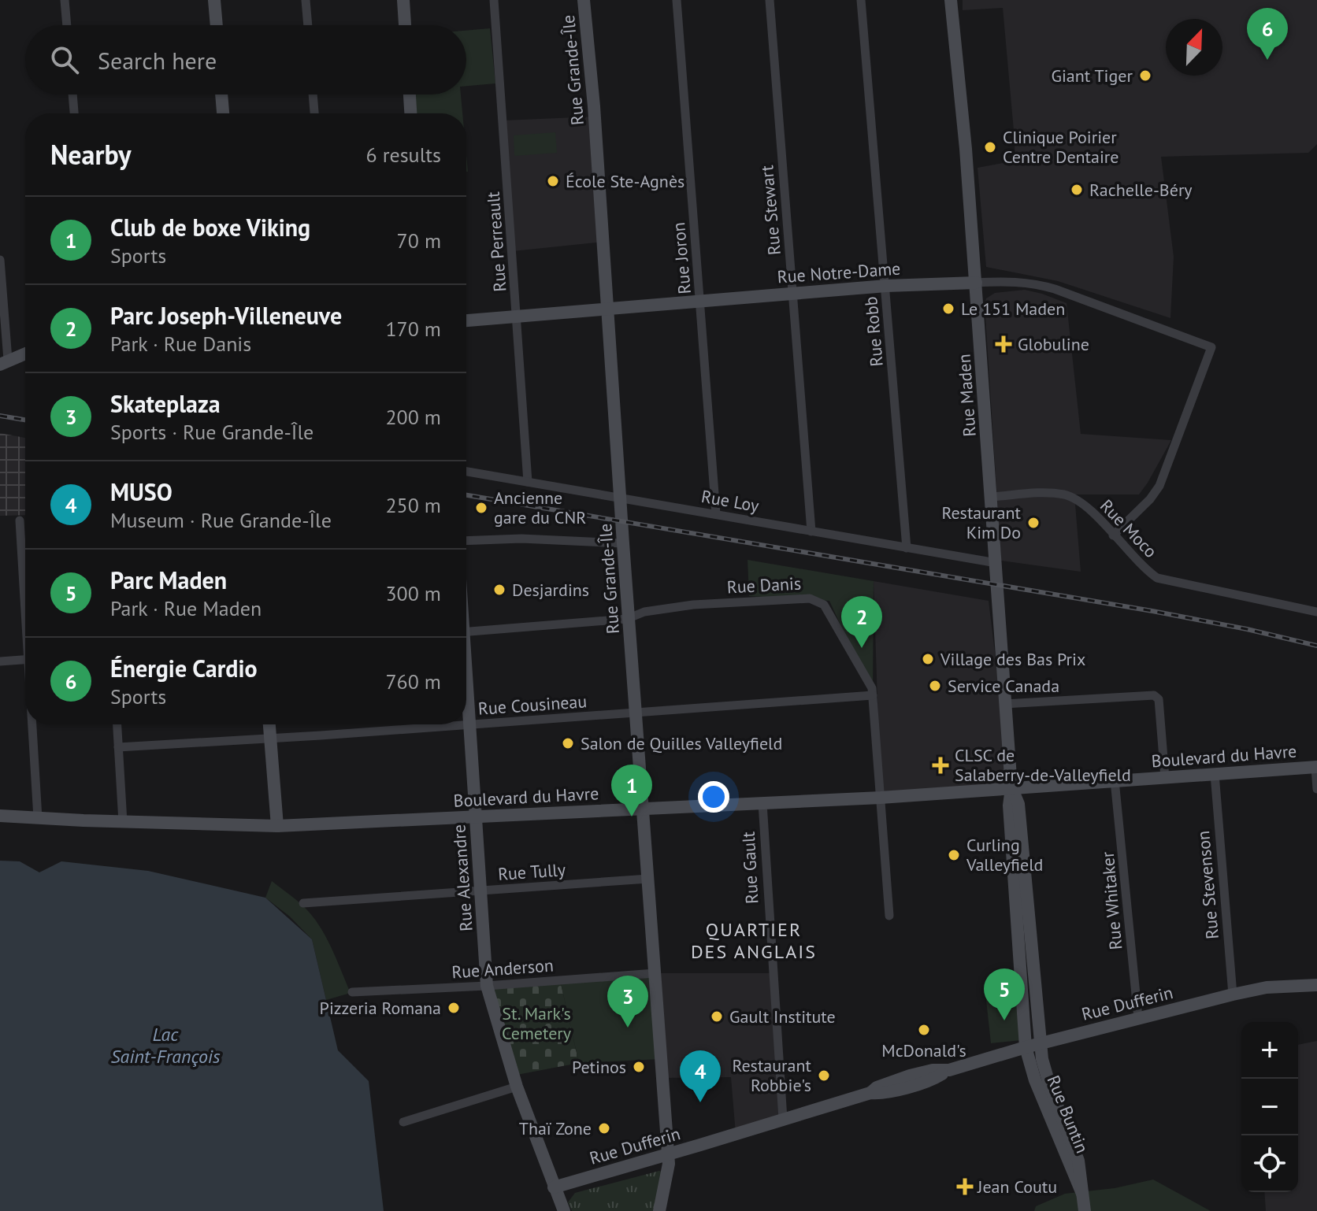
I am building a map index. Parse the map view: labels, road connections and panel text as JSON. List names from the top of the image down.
{
  "streets": {
    "street": [
      "Rue Grande-Île",
      "Rue Stewart",
      "Rue Perreault",
      "Rue Joron",
      "Rue Notre-Dame",
      "Rue Robb",
      "Rue Maden",
      "Rue Loy",
      "Rue Moco",
      "Rue Danis",
      "Rue Cousineau",
      "Boulevard du Havre",
      "Rue Gault",
      "Rue Tully",
      "Rue Alexandre",
      "Rue Stevenson",
      "Rue Whitaker",
      "Rue Anderson",
      "Rue Dufferin",
      "Rue Buntin"
    ]
  },
  "crossings": [
    ["Rue Grande-Île", "Rue Notre-Dame"],
    ["Rue Grande-Île", "Rue Loy"],
    ["Rue Grande-Île", "Rue Danis"],
    ["Rue Grande-Île", "Rue Cousineau"],
    ["Rue Grande-Île", "Boulevard du Havre"],
    ["Rue Grande-Île", "Rue Tully"],
    ["Rue Grande-Île", "Rue Anderson"],
    ["Rue Grande-Île", "Rue Dufferin"],
    ["Rue Stewart", "Rue Notre-Dame"],
    ["Rue Stewart", "Rue Loy"],
    ["Rue Perreault", "Rue Notre-Dame"],
    ["Rue Perreault", "Rue Loy"],
    ["Rue Joron", "Rue Notre-Dame"],
    ["Rue Joron", "Rue Loy"],
    ["Rue Notre-Dame", "Rue Robb"],
    ["Rue Notre-Dame", "Rue Maden"],
    ["Rue Notre-Dame", "Rue Moco"],
    ["Rue Robb", "Rue Loy"],
    ["Rue Maden", "Rue Loy"],
    ["Rue Maden", "Rue Moco"],
    ["Rue Maden", "Boulevard du Havre"],
    ["Rue Maden", "Rue Dufferin"],
    ["Rue Maden", "Rue Buntin"],
    ["Rue Danis", "Rue Cousineau"],
    ["Rue Danis", "Boulevard du Havre"],
    ["Rue Cousineau", "Rue Alexandre"],
    ["Boulevard du Havre", "Rue Gault"],
    ["Boulevard du Havre", "Rue Alexandre"],
    ["Boulevard du Havre", "Rue Stevenson"],
    ["Boulevard du Havre", "Rue Whitaker"],
    ["Rue Gault", "Rue Dufferin"],
    ["Rue Tully", "Rue Alexandre"],
    ["Rue Alexandre", "Rue Anderson"],
    ["Rue Alexandre", "Rue Dufferin"],
    ["Rue Stevenson", "Rue Dufferin"],
    ["Rue Whitaker", "Rue Dufferin"],
    ["Rue Dufferin", "Rue Buntin"]
  ],
  "districts": ["QUARTIER DES ANGLAIS"],
  "water": ["Lac Saint-François"],
  "parks": ["St. Mark's Cemetery"],
  "places": {
    "other": [
      "Giant Tiger",
      "Clinique Poirier Centre Dentaire",
      "École Ste-Agnès",
      "Rachelle-Béry",
      "Le 151 Maden",
      "Ancienne gare du CNR",
      "Restaurant Kim Do",
      "Desjardins",
      "Village des Bas Prix",
      "Service Canada",
      "Salon de Quilles Valleyfield",
      "Curling Valleyfield",
      "Pizzeria Romana",
      "Gault Institute",
      "McDonald's",
      "Petinos",
      "Restaurant Robbie's",
      "Thaï Zone"
    ],
    "health": ["Globuline", "CLSC de Salaberry-de-Valleyfield", "Jean Coutu"]
  },
  "north": "top right",
  "page": {
    "pins": [
      "6",
      "2",
      "1",
      "5",
      "3",
      "4"
    ],
    "search": "Search here",
    "heading": ["Nearby", "6 results"],
    "list": [
      {
        "mark": "1",
        "name": "Club de boxe Viking",
        "note": "Sports",
        "value": "70 m"
      },
      {
        "mark": "2",
        "name": "Parc Joseph-Villeneuve",
        "note": "Park · Rue Danis",
        "value": "170 m"
      },
      {
        "mark": "3",
        "name": "Skateplaza",
        "note": "Sports · Rue Grande-Île",
        "value": "200 m"
      },
      {
        "mark": "4",
        "name": "MUSO",
        "note": "Museum · Rue Grande-Île",
        "value": "250 m"
      },
      {
        "mark": "5",
        "name": "Parc Maden",
        "note": "Park · Rue Maden",
        "value": "300 m"
      },
      {
        "mark": "6",
        "name": "Énergie Cardio",
        "note": "Sports",
        "value": "760 m"
      }
    ],
    "map_buttons": ["+", "−"]
  }
}
